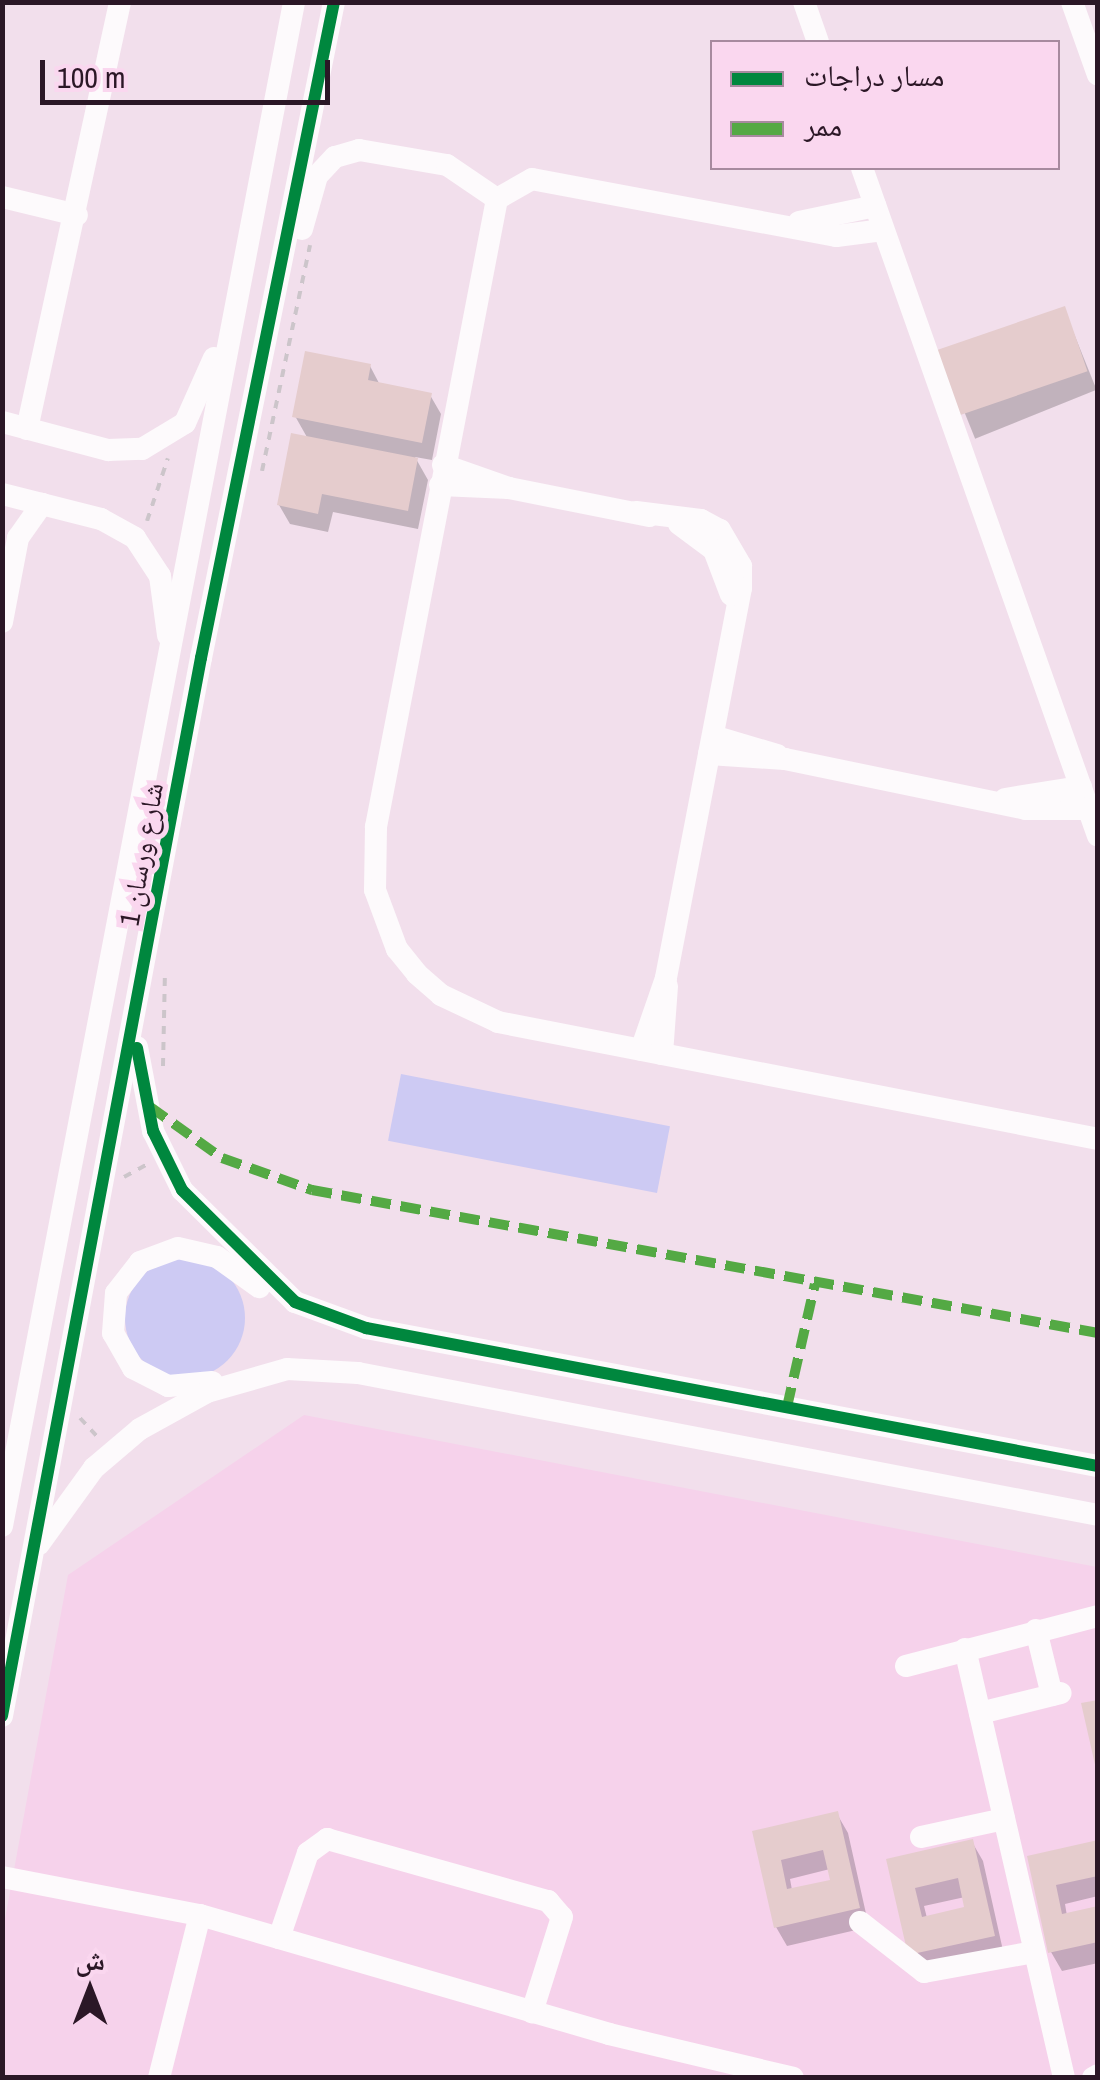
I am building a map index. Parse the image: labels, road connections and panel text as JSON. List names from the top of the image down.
{
  "streets": {
    "street": ["شارع ورسان 1"]
  },
  "legend": ["مسار دراجات", "ممر"],
  "scale_bar": "100 m",
  "north": "top"
}
